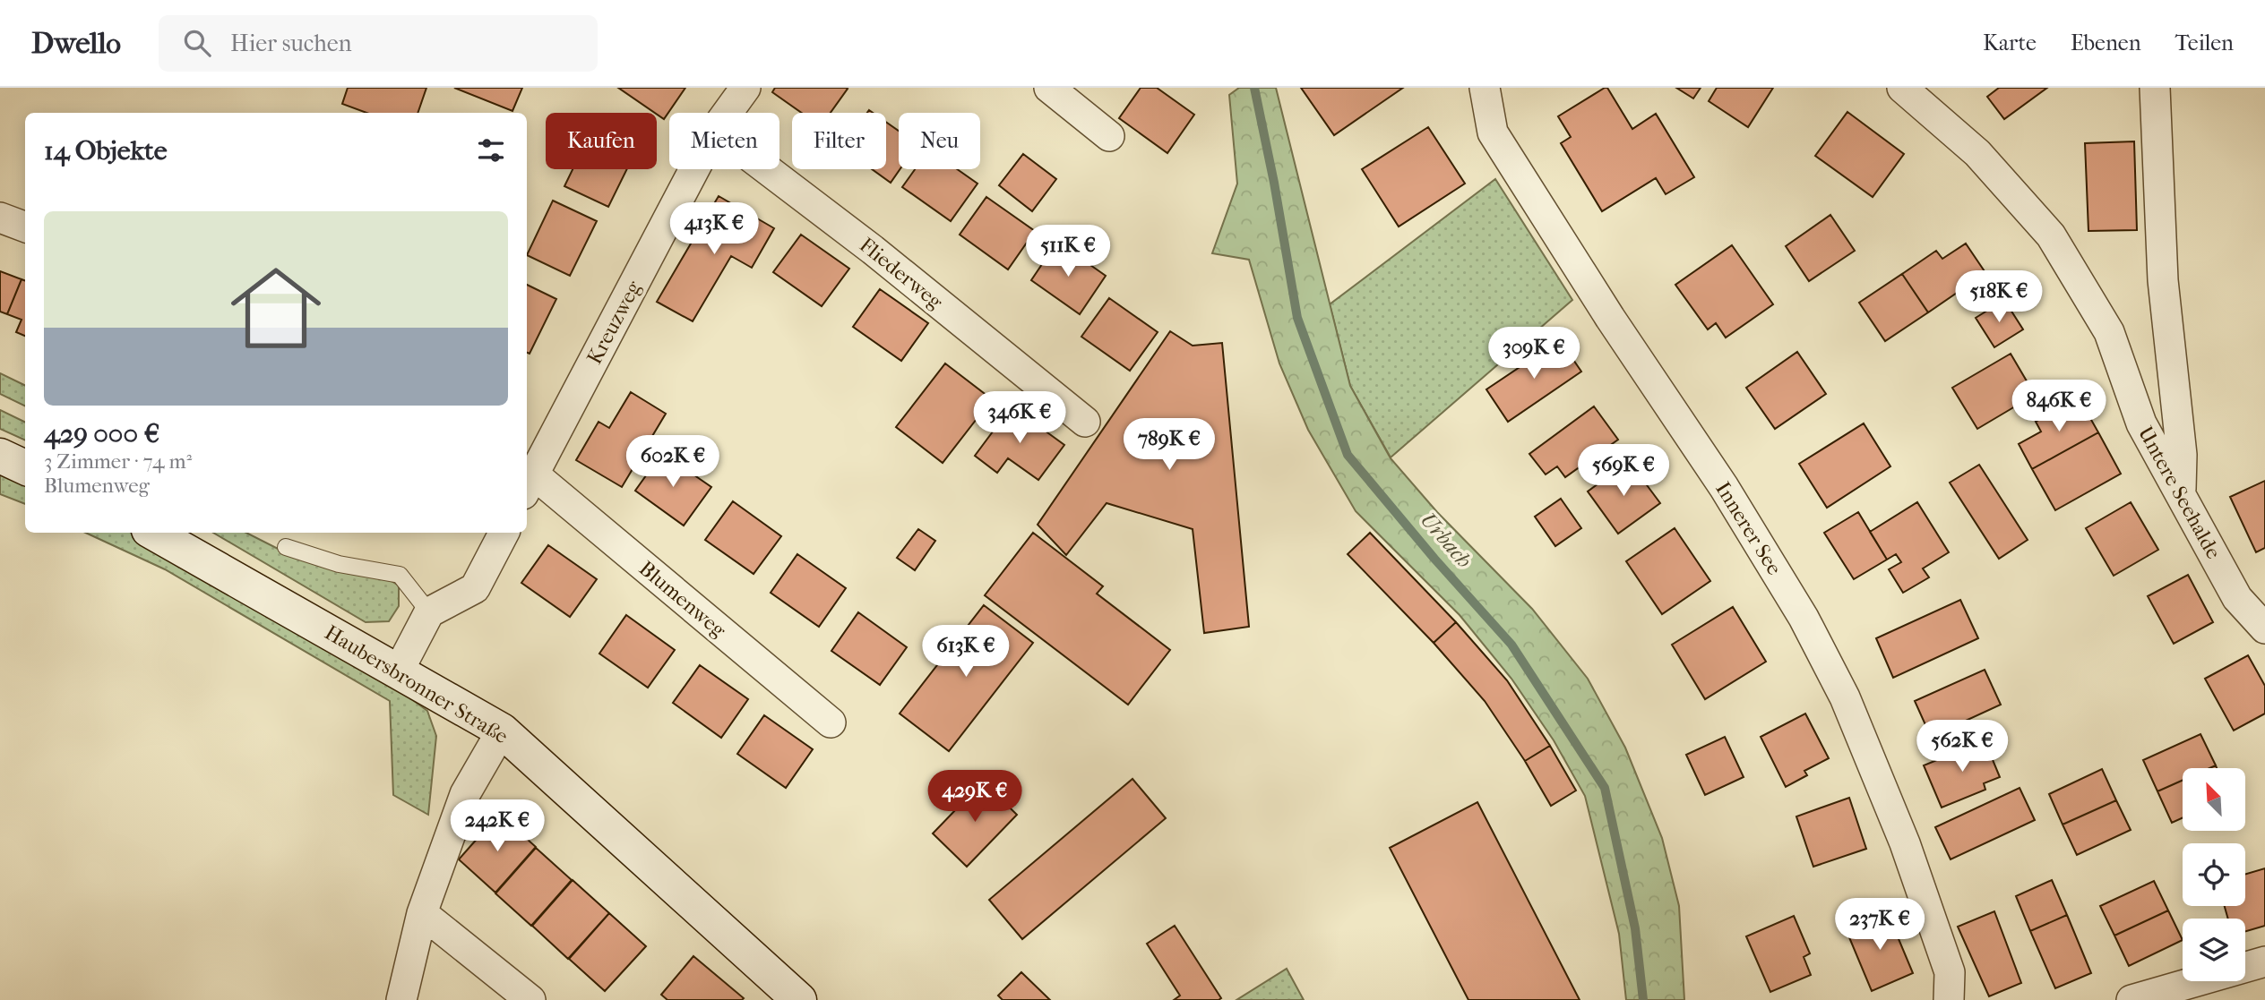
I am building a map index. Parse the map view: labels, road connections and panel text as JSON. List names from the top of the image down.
{
  "streets": {
    "street": [
      "Fliederweg",
      "Kreuzweg",
      "Untere Seehalde",
      "Innerer See",
      "Blumenweg",
      "Haubersbronner Straße"
    ]
  },
  "crossings": [
    ["Kreuzweg", "Blumenweg"]
  ],
  "water": ["Urbach"],
  "north": "top left",
  "page": {
    "header": "Dwello",
    "search": "Hier suchen",
    "nav": ["Karte", "Ebenen", "Teilen"],
    "chip": [
      "Kaufen",
      "Mieten",
      "Filter",
      "Neu"
    ],
    "heading": "14 Objekte",
    "list": [
      {
        "name": "429 000 €",
        "note": "3 Zimmer · 74 m² · Blumenweg"
      }
    ],
    "price": [
      "413K €",
      "511K €",
      "518K €",
      "309K €",
      "846K €",
      "346K €",
      "789K €",
      "602K €",
      "569K €",
      "613K €",
      "562K €",
      "429K €",
      "242K €",
      "237K €"
    ]
  }
}
